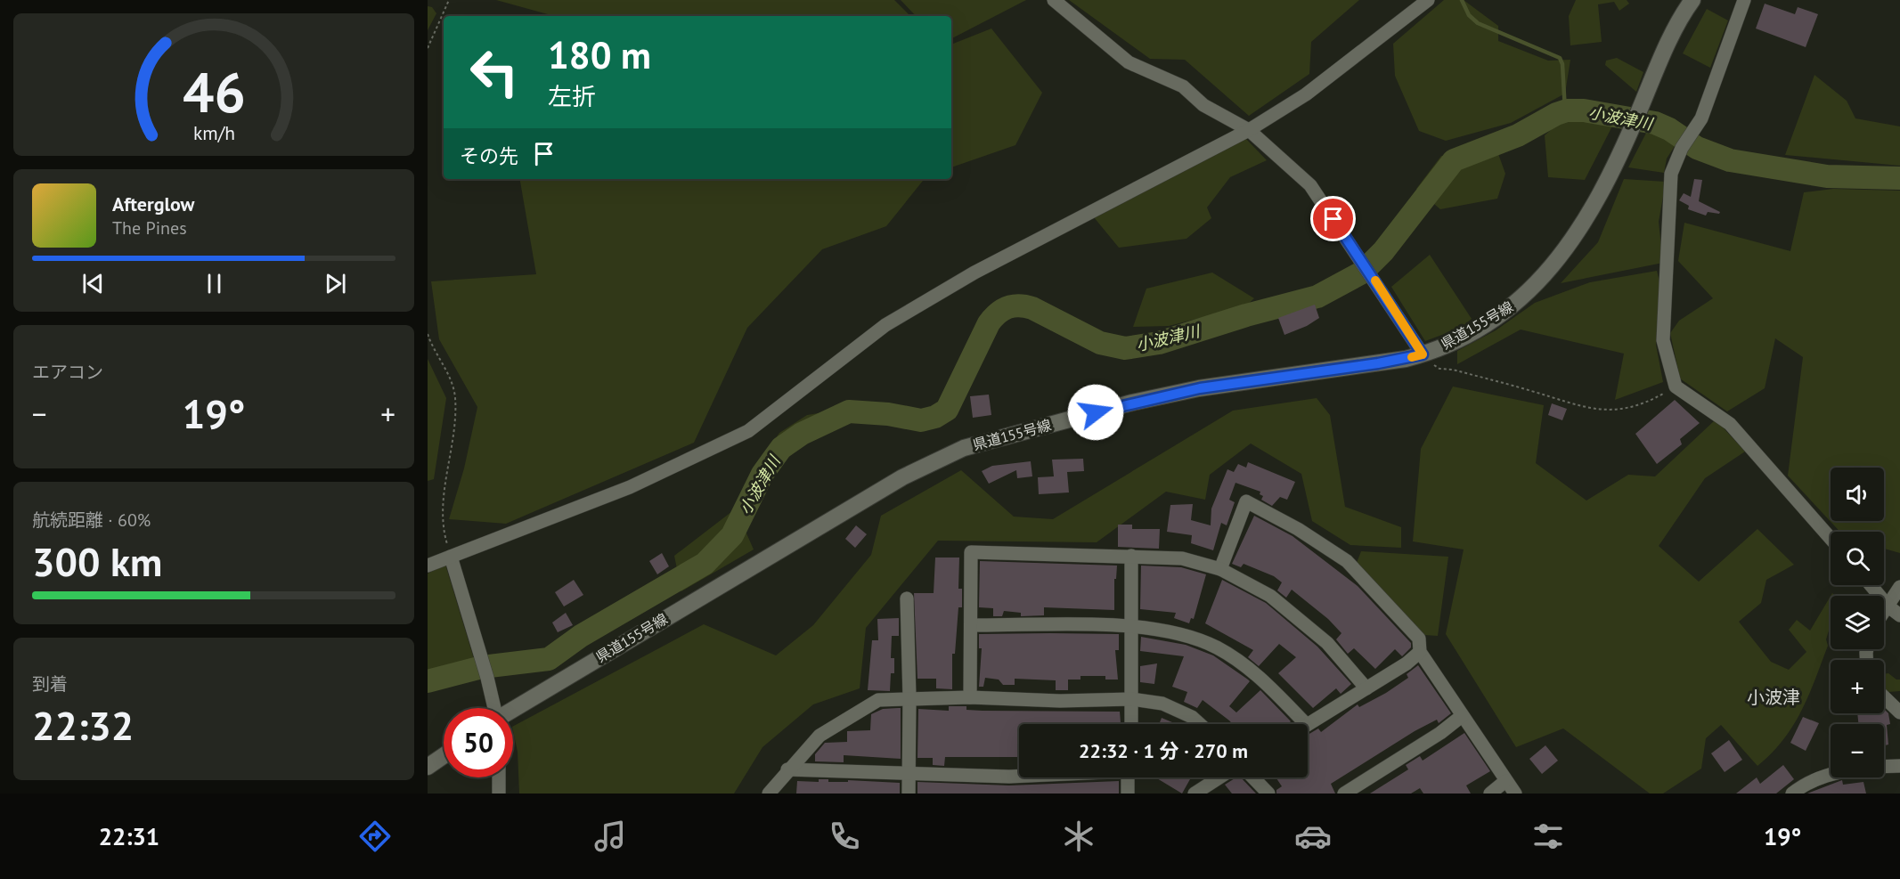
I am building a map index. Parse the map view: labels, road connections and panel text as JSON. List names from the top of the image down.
{
  "streets": {
    "main road": ["県道155号線"]
  },
  "districts": ["小波津"],
  "water": ["小波津川"],
  "page": {
    "turn": ["180 m", "左折"],
    "then": "その先",
    "song": ["Afterglow", "The Pines"],
    "tile": [
      "エアコン",
      ["航続距離 · 60%", "300 km"],
      ["到着", "22:32"]
    ],
    "heat": ["−", "19°", "+"],
    "map_buttons": ["+", "−"],
    "limit": "50",
    "trip": "22:32 · 1 分 · 270 m",
    "tabs": ["22:31", "19°"],
    "gauge": ["46", "km/h"]
  }
}
